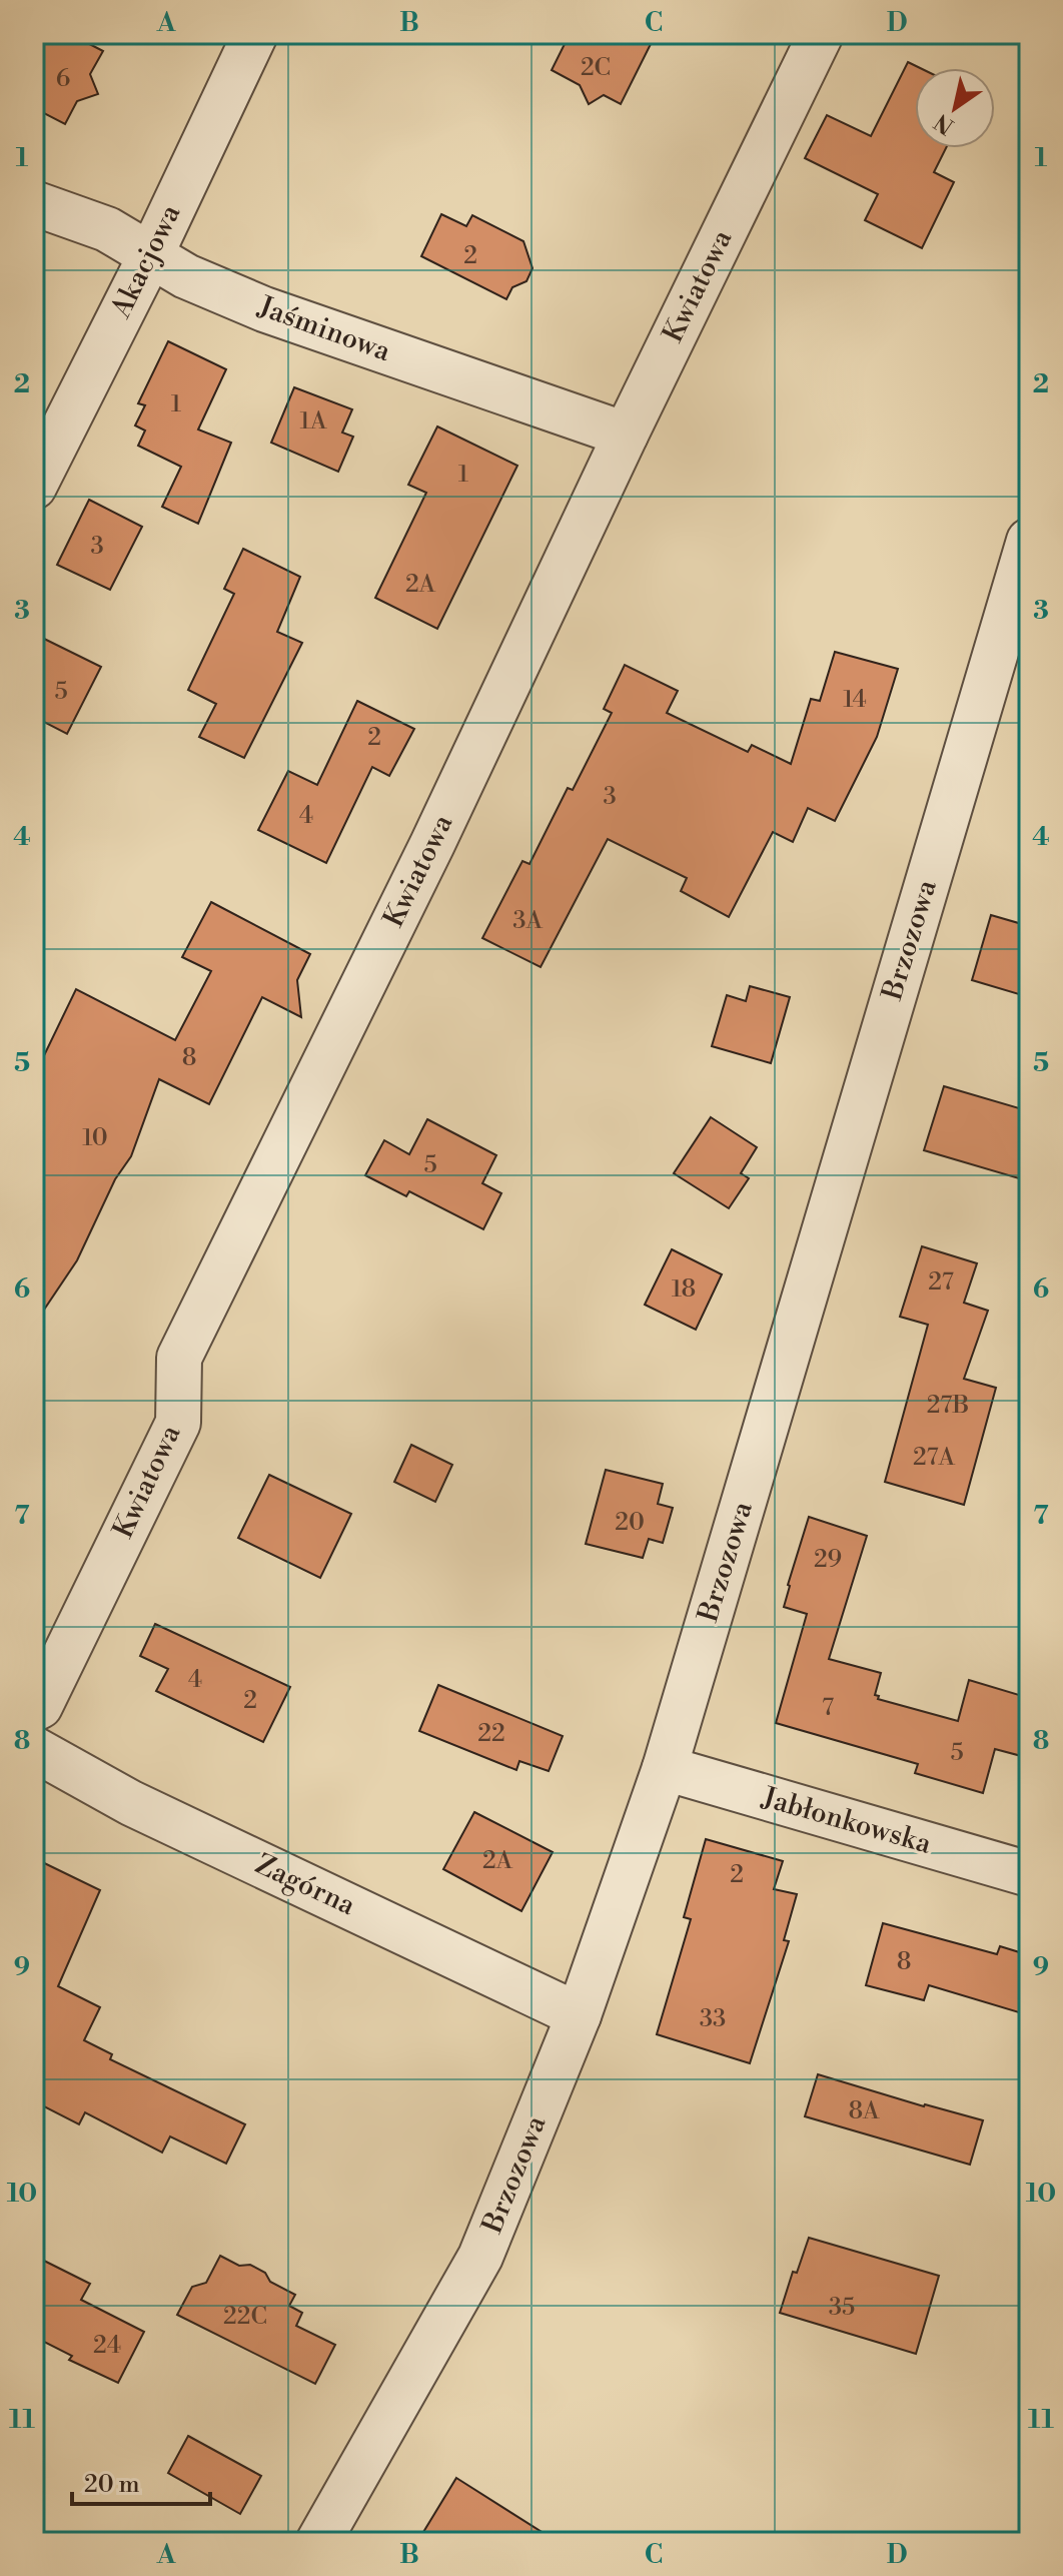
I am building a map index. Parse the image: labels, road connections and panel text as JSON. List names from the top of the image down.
{
  "streets": {
    "street": [
      "Akacjowa",
      "Kwiatowa",
      "Jaśminowa",
      "Brzozowa",
      "Jabłonkowska",
      "Zagórna"
    ]
  },
  "crossings": [
    ["Akacjowa", "Jaśminowa"],
    ["Kwiatowa", "Jaśminowa"],
    ["Brzozowa", "Jabłonkowska"],
    ["Brzozowa", "Zagórna"]
  ],
  "house_numbers": [
    "2C",
    "6",
    "2",
    "1",
    "1A",
    "1",
    "3",
    "2A",
    "5",
    "14",
    "2",
    "3",
    "4",
    "3A",
    "8",
    "10",
    "5",
    "27",
    "18",
    "27B",
    "27A",
    "20",
    "29",
    "4",
    "2",
    "7",
    "22",
    "5",
    "2A",
    "2",
    "8",
    "33",
    "8A",
    "35",
    "22C",
    "24"
  ],
  "scale_bar": "20 m",
  "north": "bottom left",
  "grid": {
    "columns": [
      "A",
      "B",
      "C",
      "D"
    ],
    "rows": [
      "1",
      "2",
      "3",
      "4",
      "5",
      "6",
      "7",
      "8",
      "9",
      "10",
      "11"
    ]
  }
}
